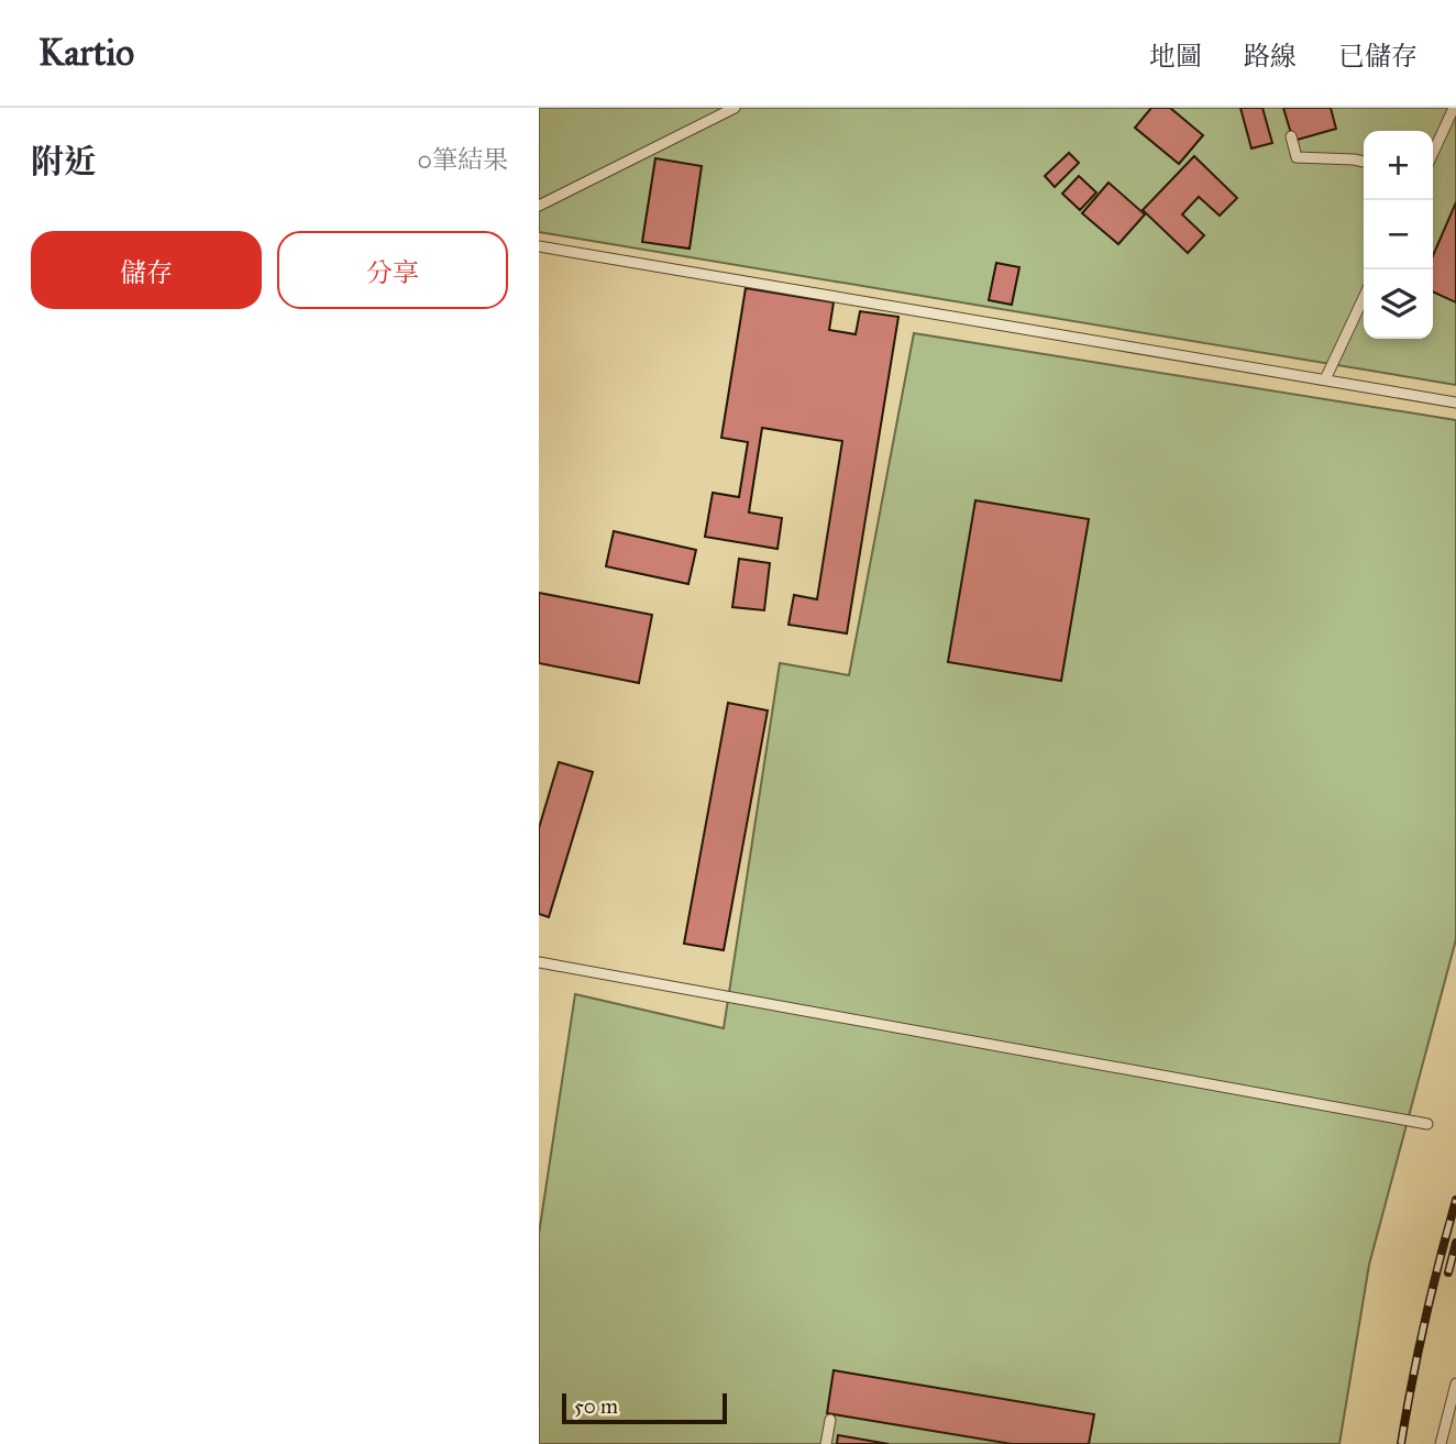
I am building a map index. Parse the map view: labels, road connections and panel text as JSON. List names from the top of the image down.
{
  "scale_bar": "50 m",
  "page": {
    "header": "Kartio",
    "nav": ["地圖", "路線", "已儲存"],
    "heading": ["附近", "0筆結果"],
    "map_buttons": ["+", "−"],
    "buttons": ["儲存", "分享"],
    "scale": "50 m"
  }
}
